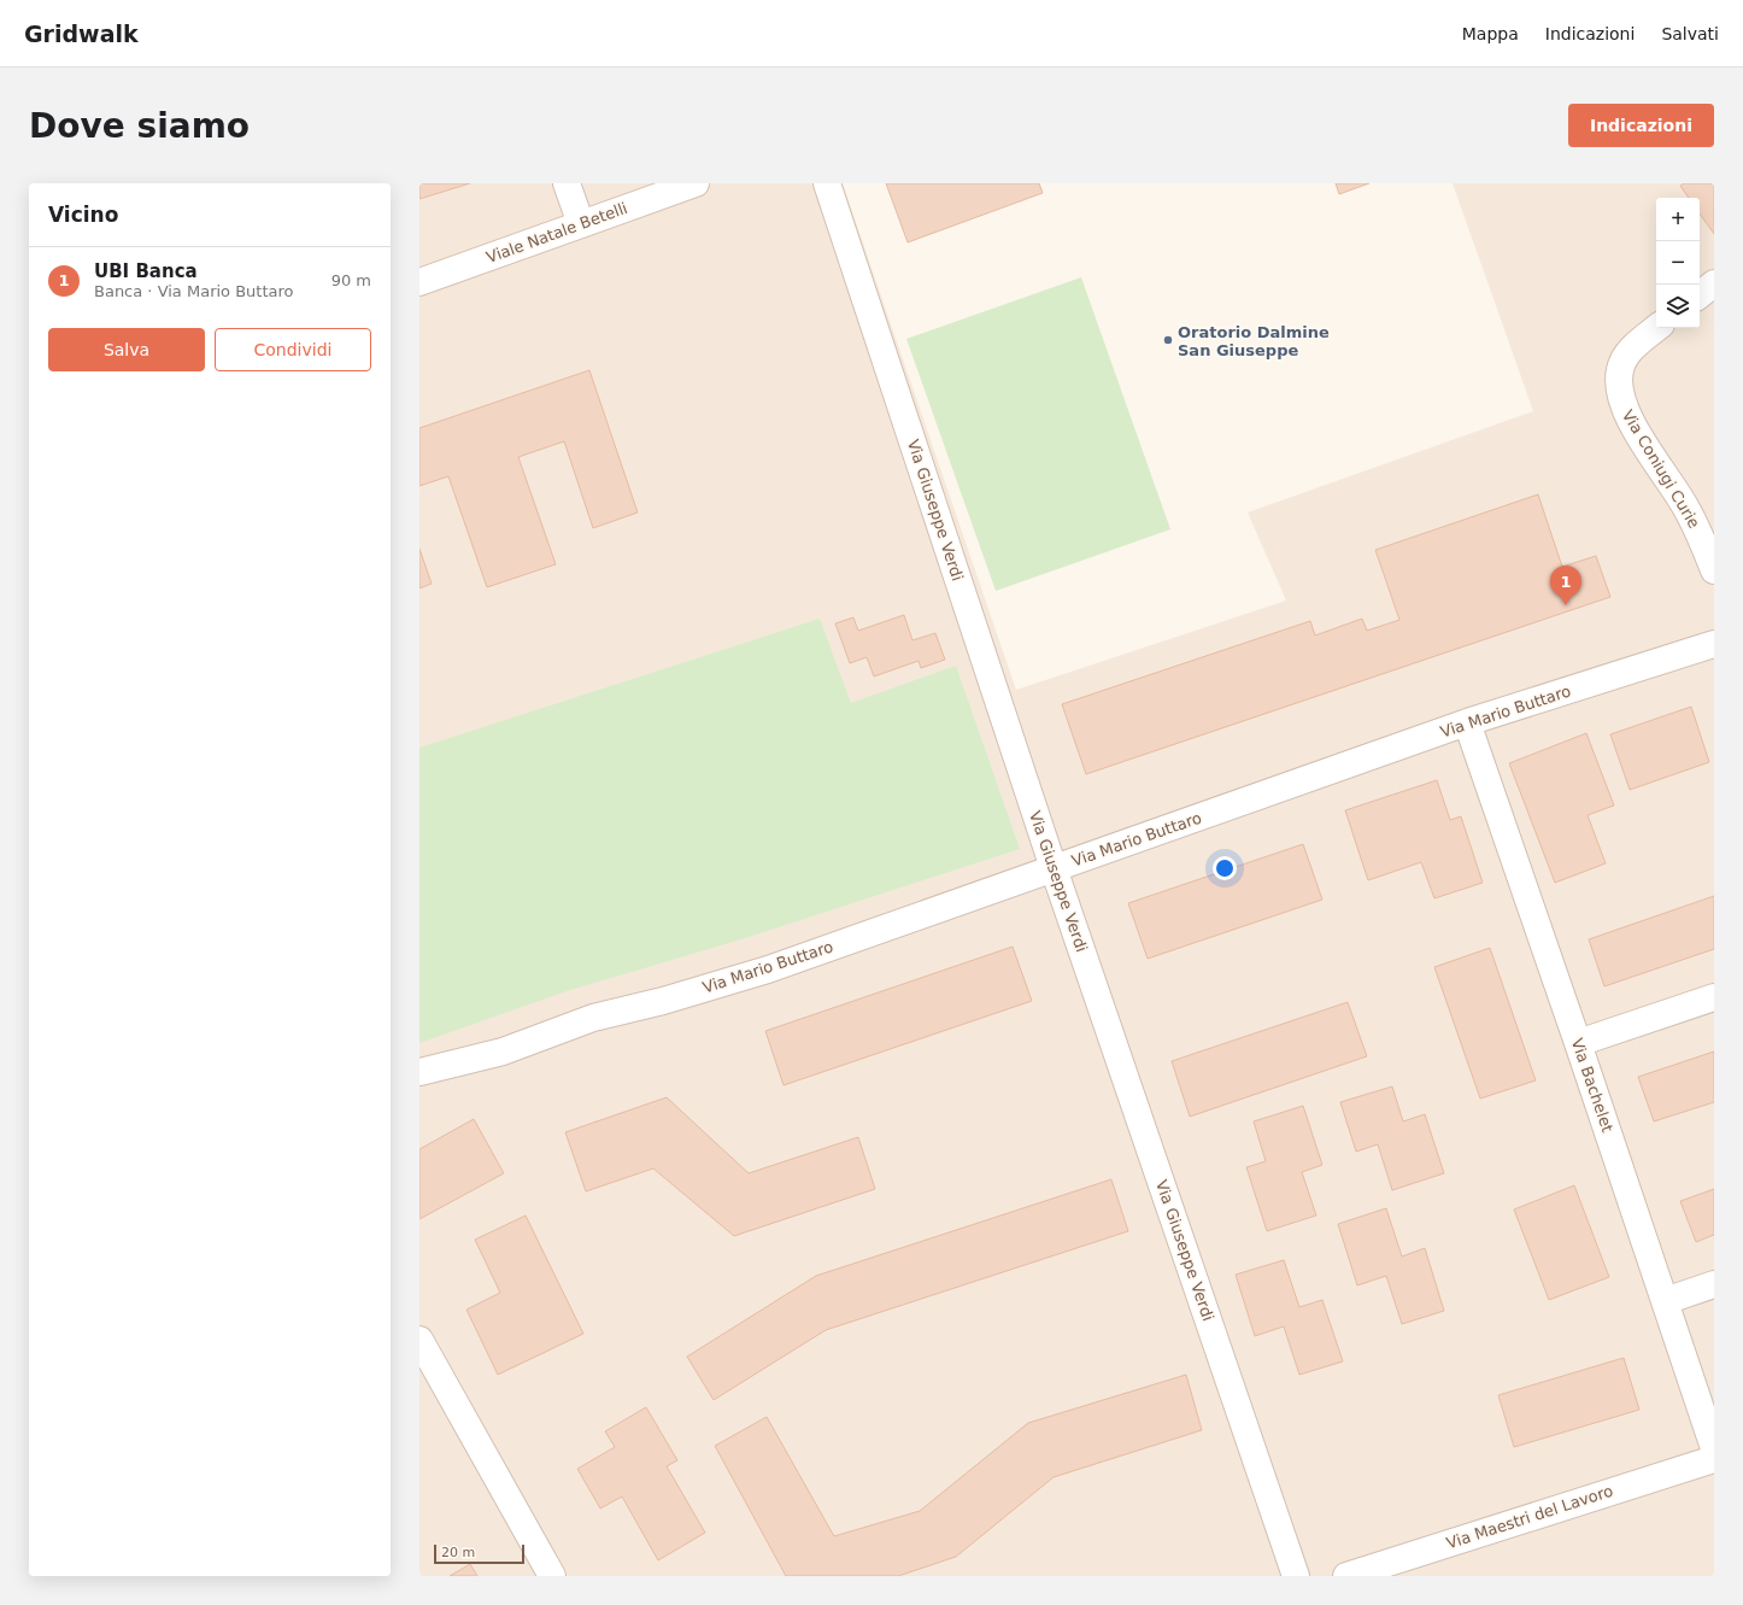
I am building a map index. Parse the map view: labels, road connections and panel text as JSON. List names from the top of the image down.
{
  "streets": {
    "street": [
      "Viale Natale Betelli",
      "Via Coniugi Curie",
      "Via Giuseppe Verdi",
      "Via Mario Buttaro",
      "Via Bachelet",
      "Via Maestri del Lavoro"
    ]
  },
  "crossings": [
    ["Via Giuseppe Verdi", "Via Mario Buttaro"],
    ["Via Mario Buttaro", "Via Bachelet"]
  ],
  "places": ["Oratorio Dalmine San Giuseppe"],
  "scale_bar": "20 m",
  "page": {
    "header": "Gridwalk",
    "nav": ["Mappa", "Indicazioni", "Salvati"],
    "buttons": [
      "Indicazioni",
      ["Salva", "Condividi"]
    ],
    "title": "Dove siamo",
    "heading": "Vicino",
    "map_buttons": ["+", "−"],
    "list": [
      {
        "mark": "1",
        "name": "UBI Banca",
        "note": "Banca · Via Mario Buttaro",
        "value": "90 m"
      }
    ],
    "pins": "1",
    "scale": "20 m"
  }
}
